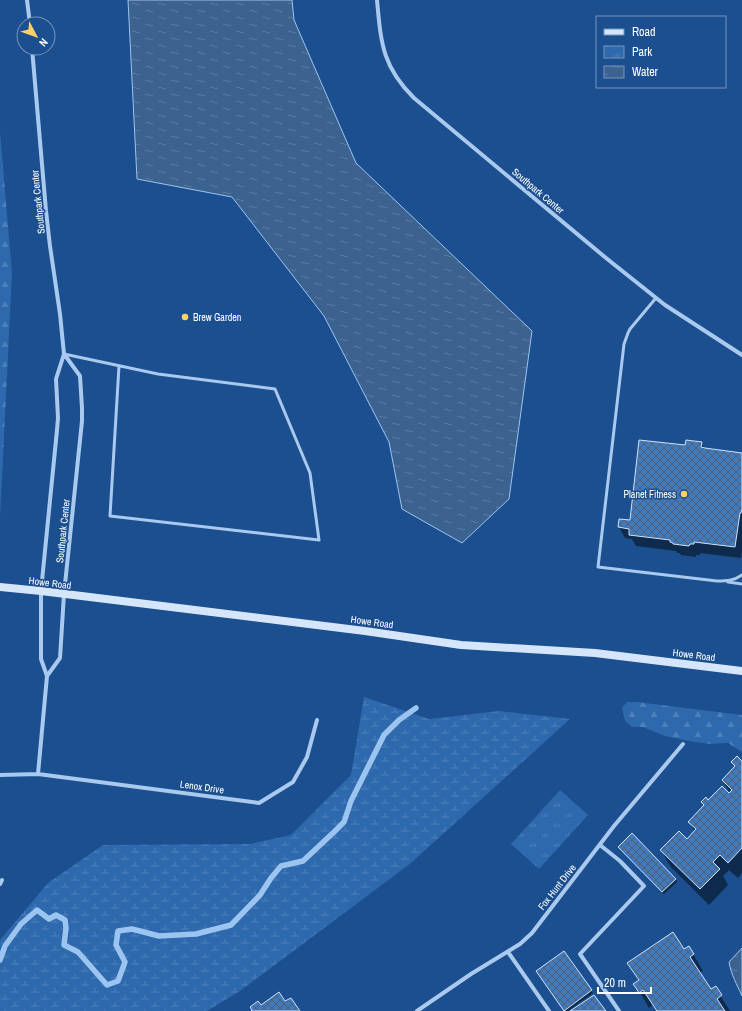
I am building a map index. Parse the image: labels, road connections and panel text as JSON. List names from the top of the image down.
{
  "streets": {
    "street": [
      "Southpark Center",
      "Howe Road",
      "Lenox Drive",
      "Fox Hunt Drive"
    ]
  },
  "crossings": [
    ["Southpark Center", "Howe Road"]
  ],
  "places": ["Brew Garden", "Planet Fitness"],
  "legend": ["Road", "Park", "Water"],
  "scale_bar": "20 m",
  "north": "bottom right"
}
